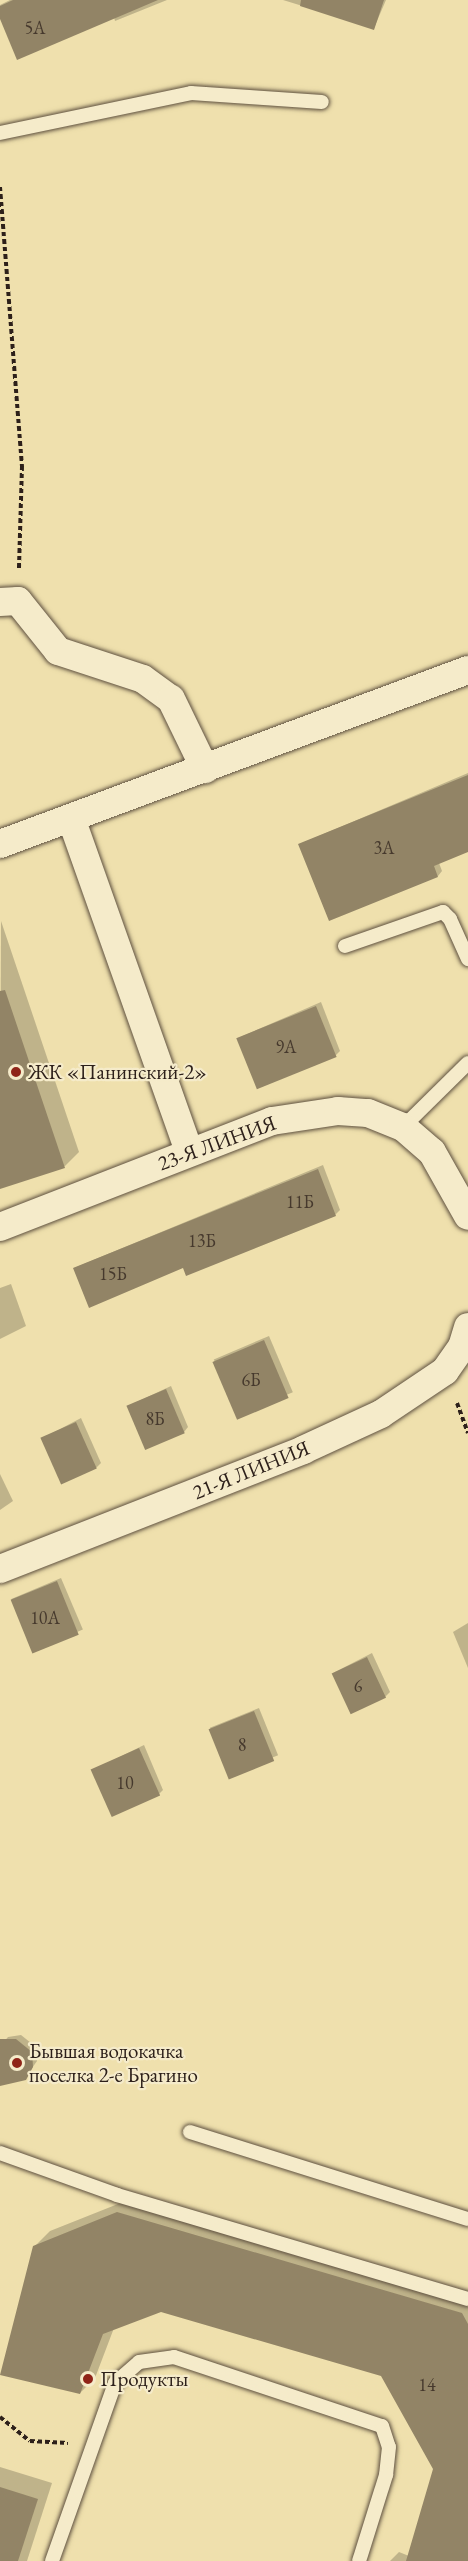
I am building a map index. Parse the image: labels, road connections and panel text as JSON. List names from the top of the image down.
{
  "streets": {
    "street": ["23-Я ЛИНИЯ", "21-Я ЛИНИЯ"]
  },
  "places": ["ЖК «Панинский-2»", "Бывшая водокачка поселка 2-е Брагино", "Продукты"],
  "house_numbers": [
    "5А",
    "3А",
    "9А",
    "11Б",
    "13Б",
    "15Б",
    "6Б",
    "8Б",
    "10А",
    "6",
    "8",
    "10",
    "14"
  ]
}
